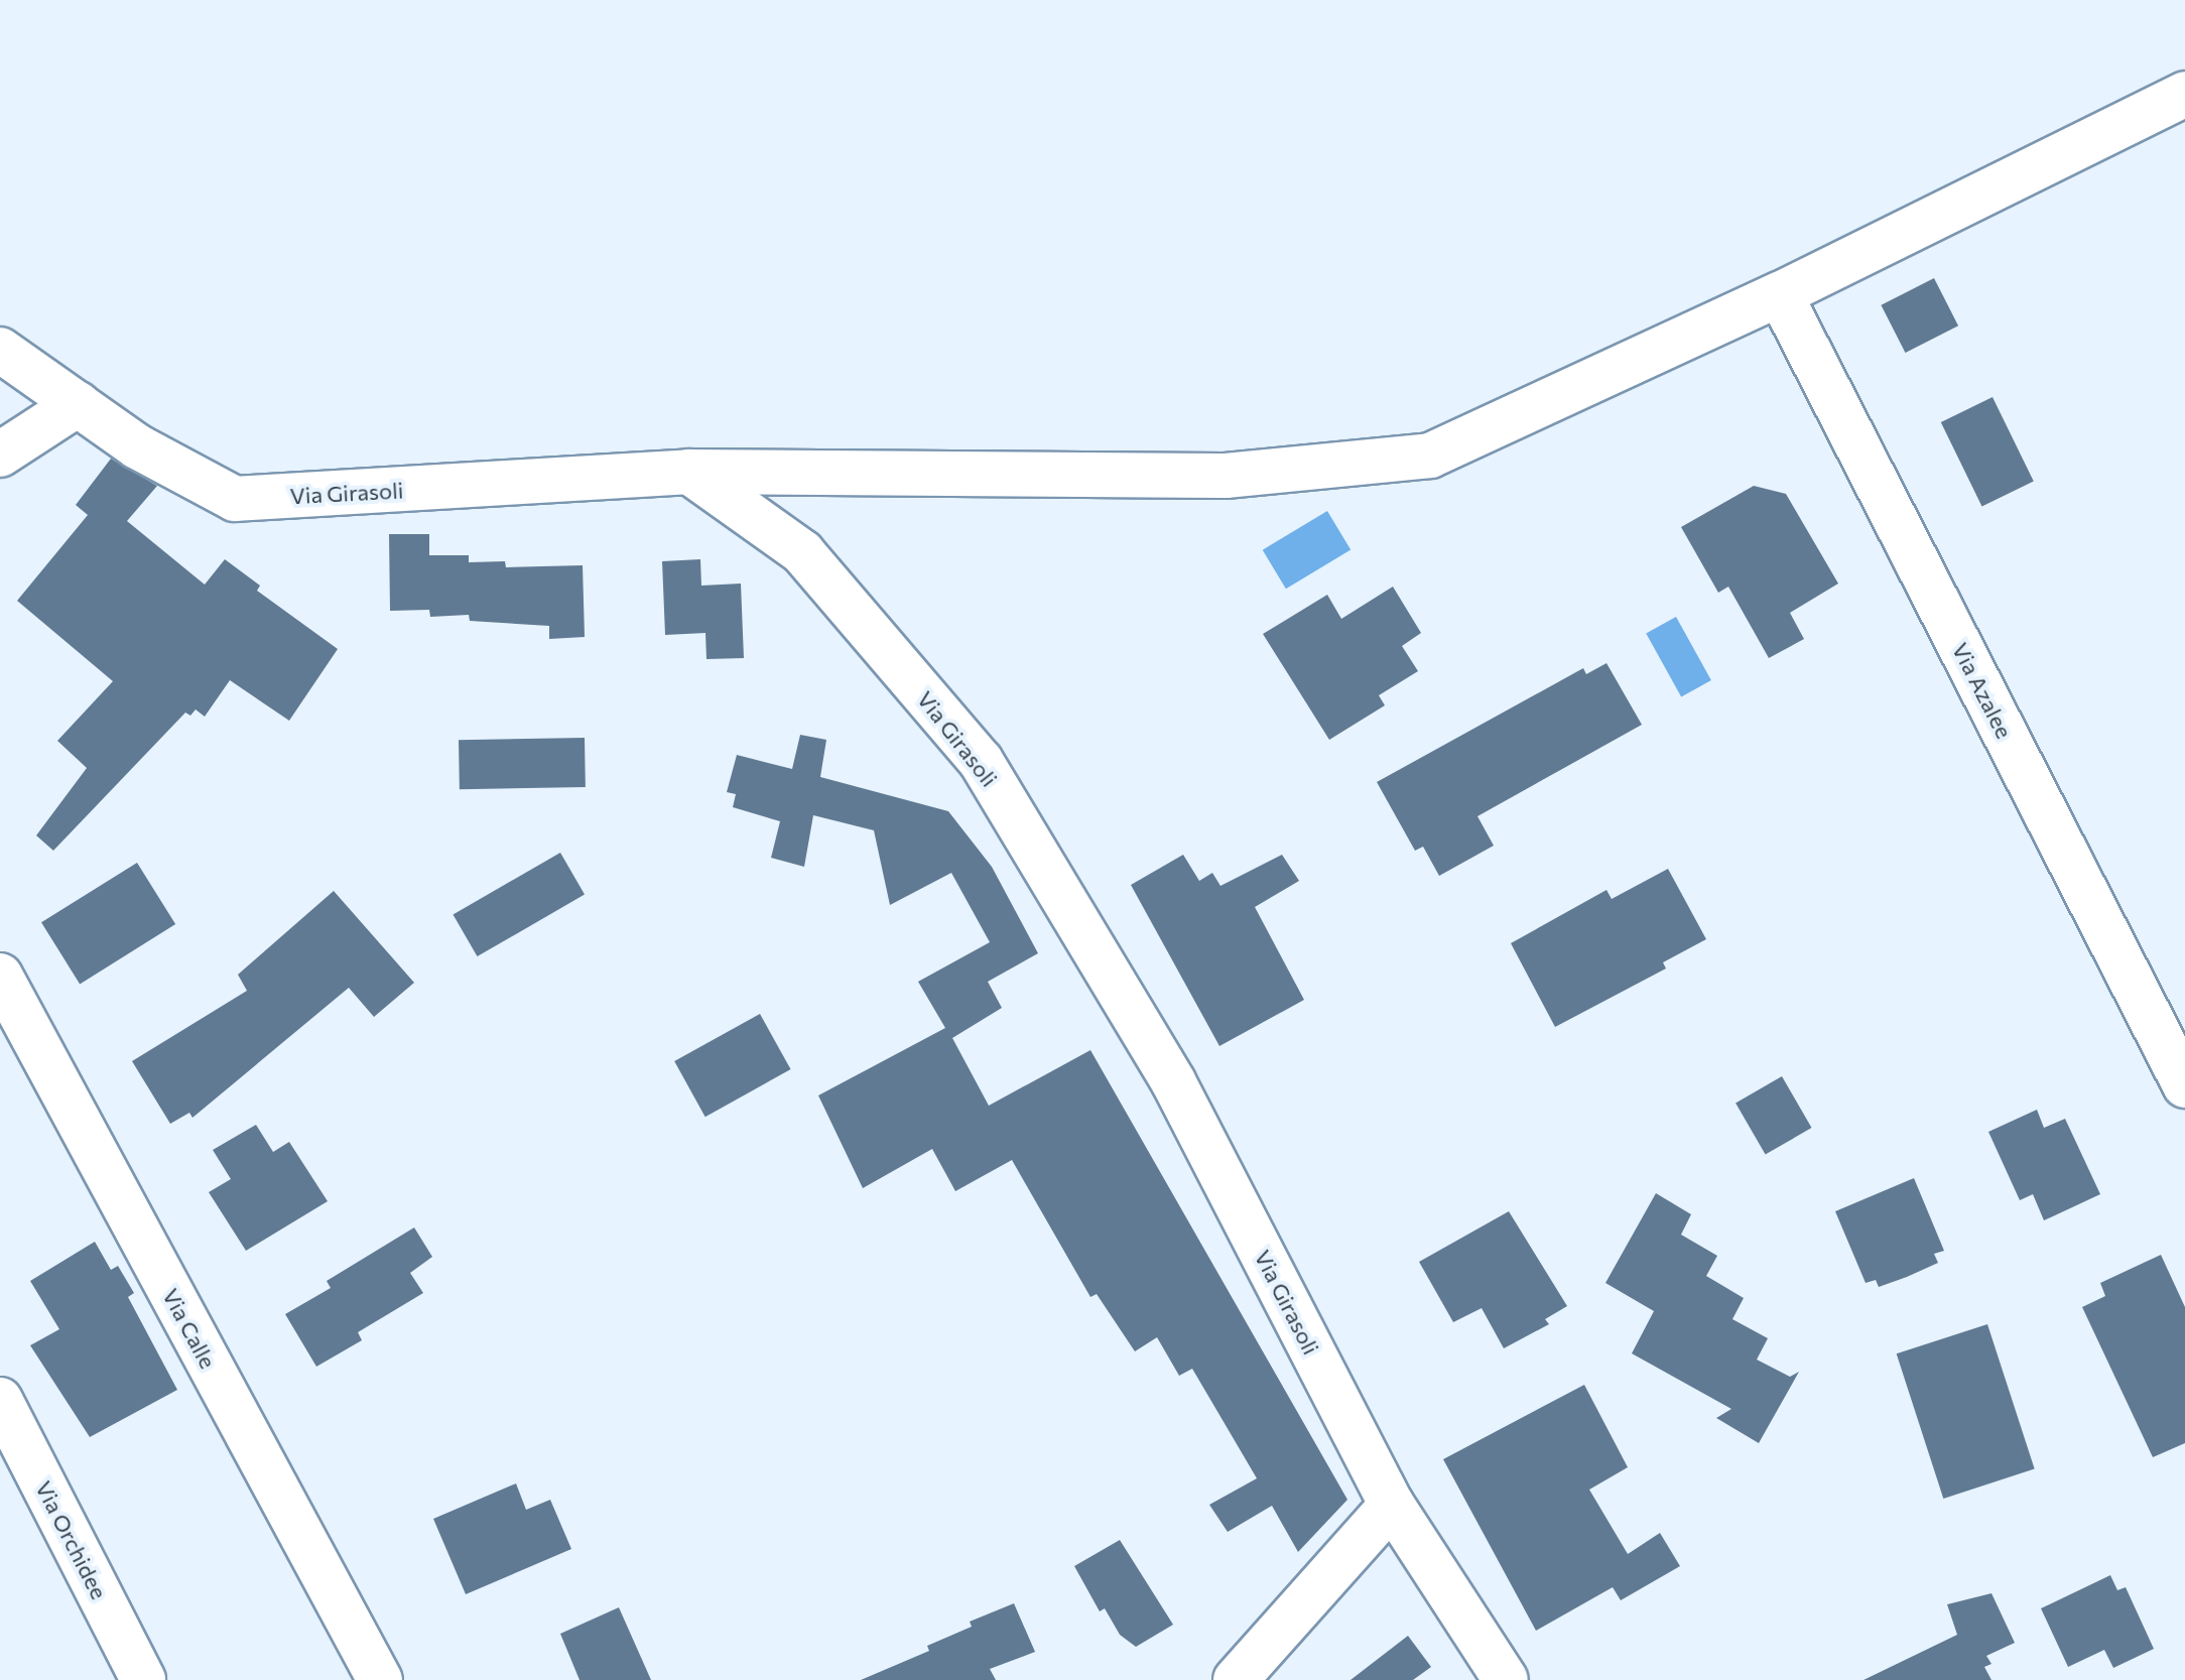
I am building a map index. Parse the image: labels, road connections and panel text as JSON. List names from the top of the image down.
{
  "streets": {
    "street": [
      "Via Girasoli",
      "Via Azalee",
      "Via Calle",
      "Via Orchidee"
    ]
  }
}
